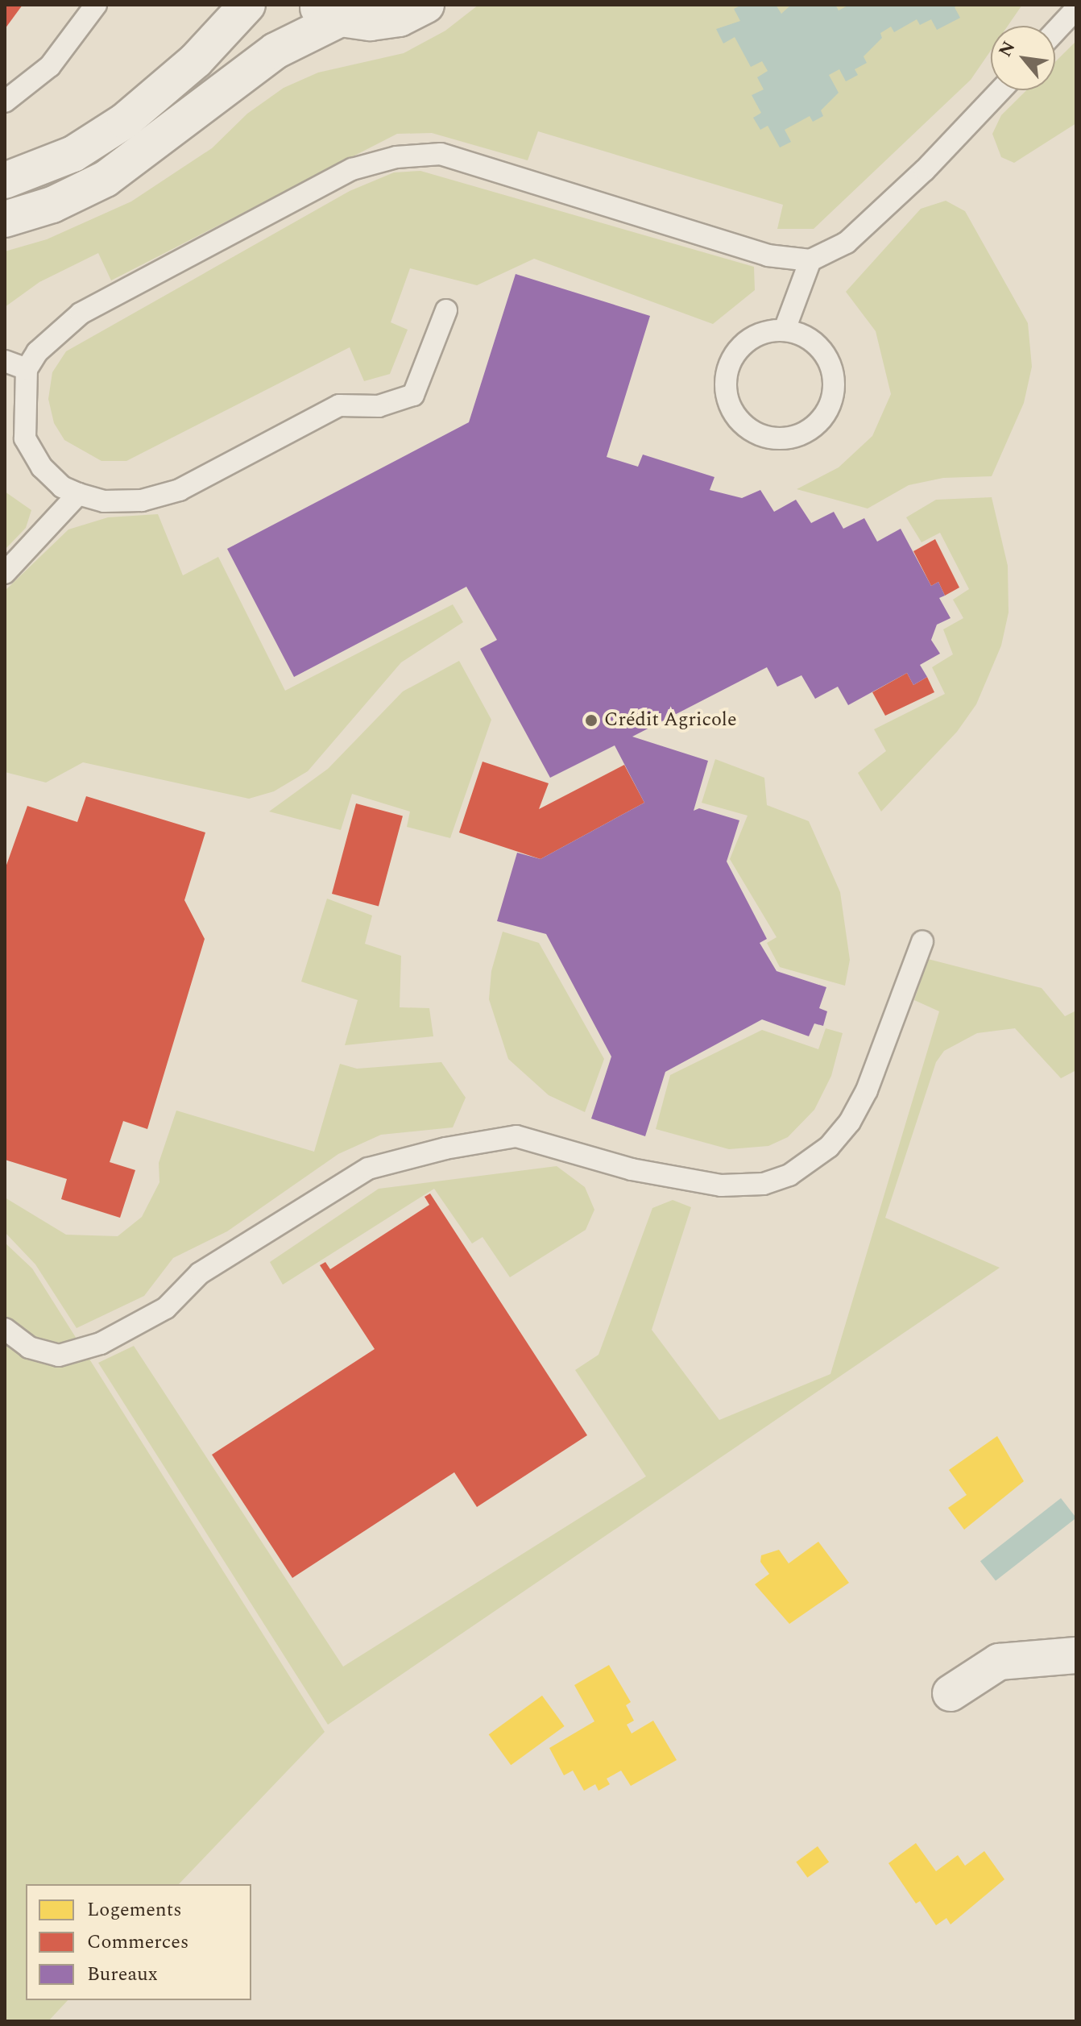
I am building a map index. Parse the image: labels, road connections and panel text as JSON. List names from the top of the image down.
{
  "places": ["Crédit Agricole"],
  "legend": ["Logements", "Commerces", "Bureaux"],
  "north": "top left"
}
